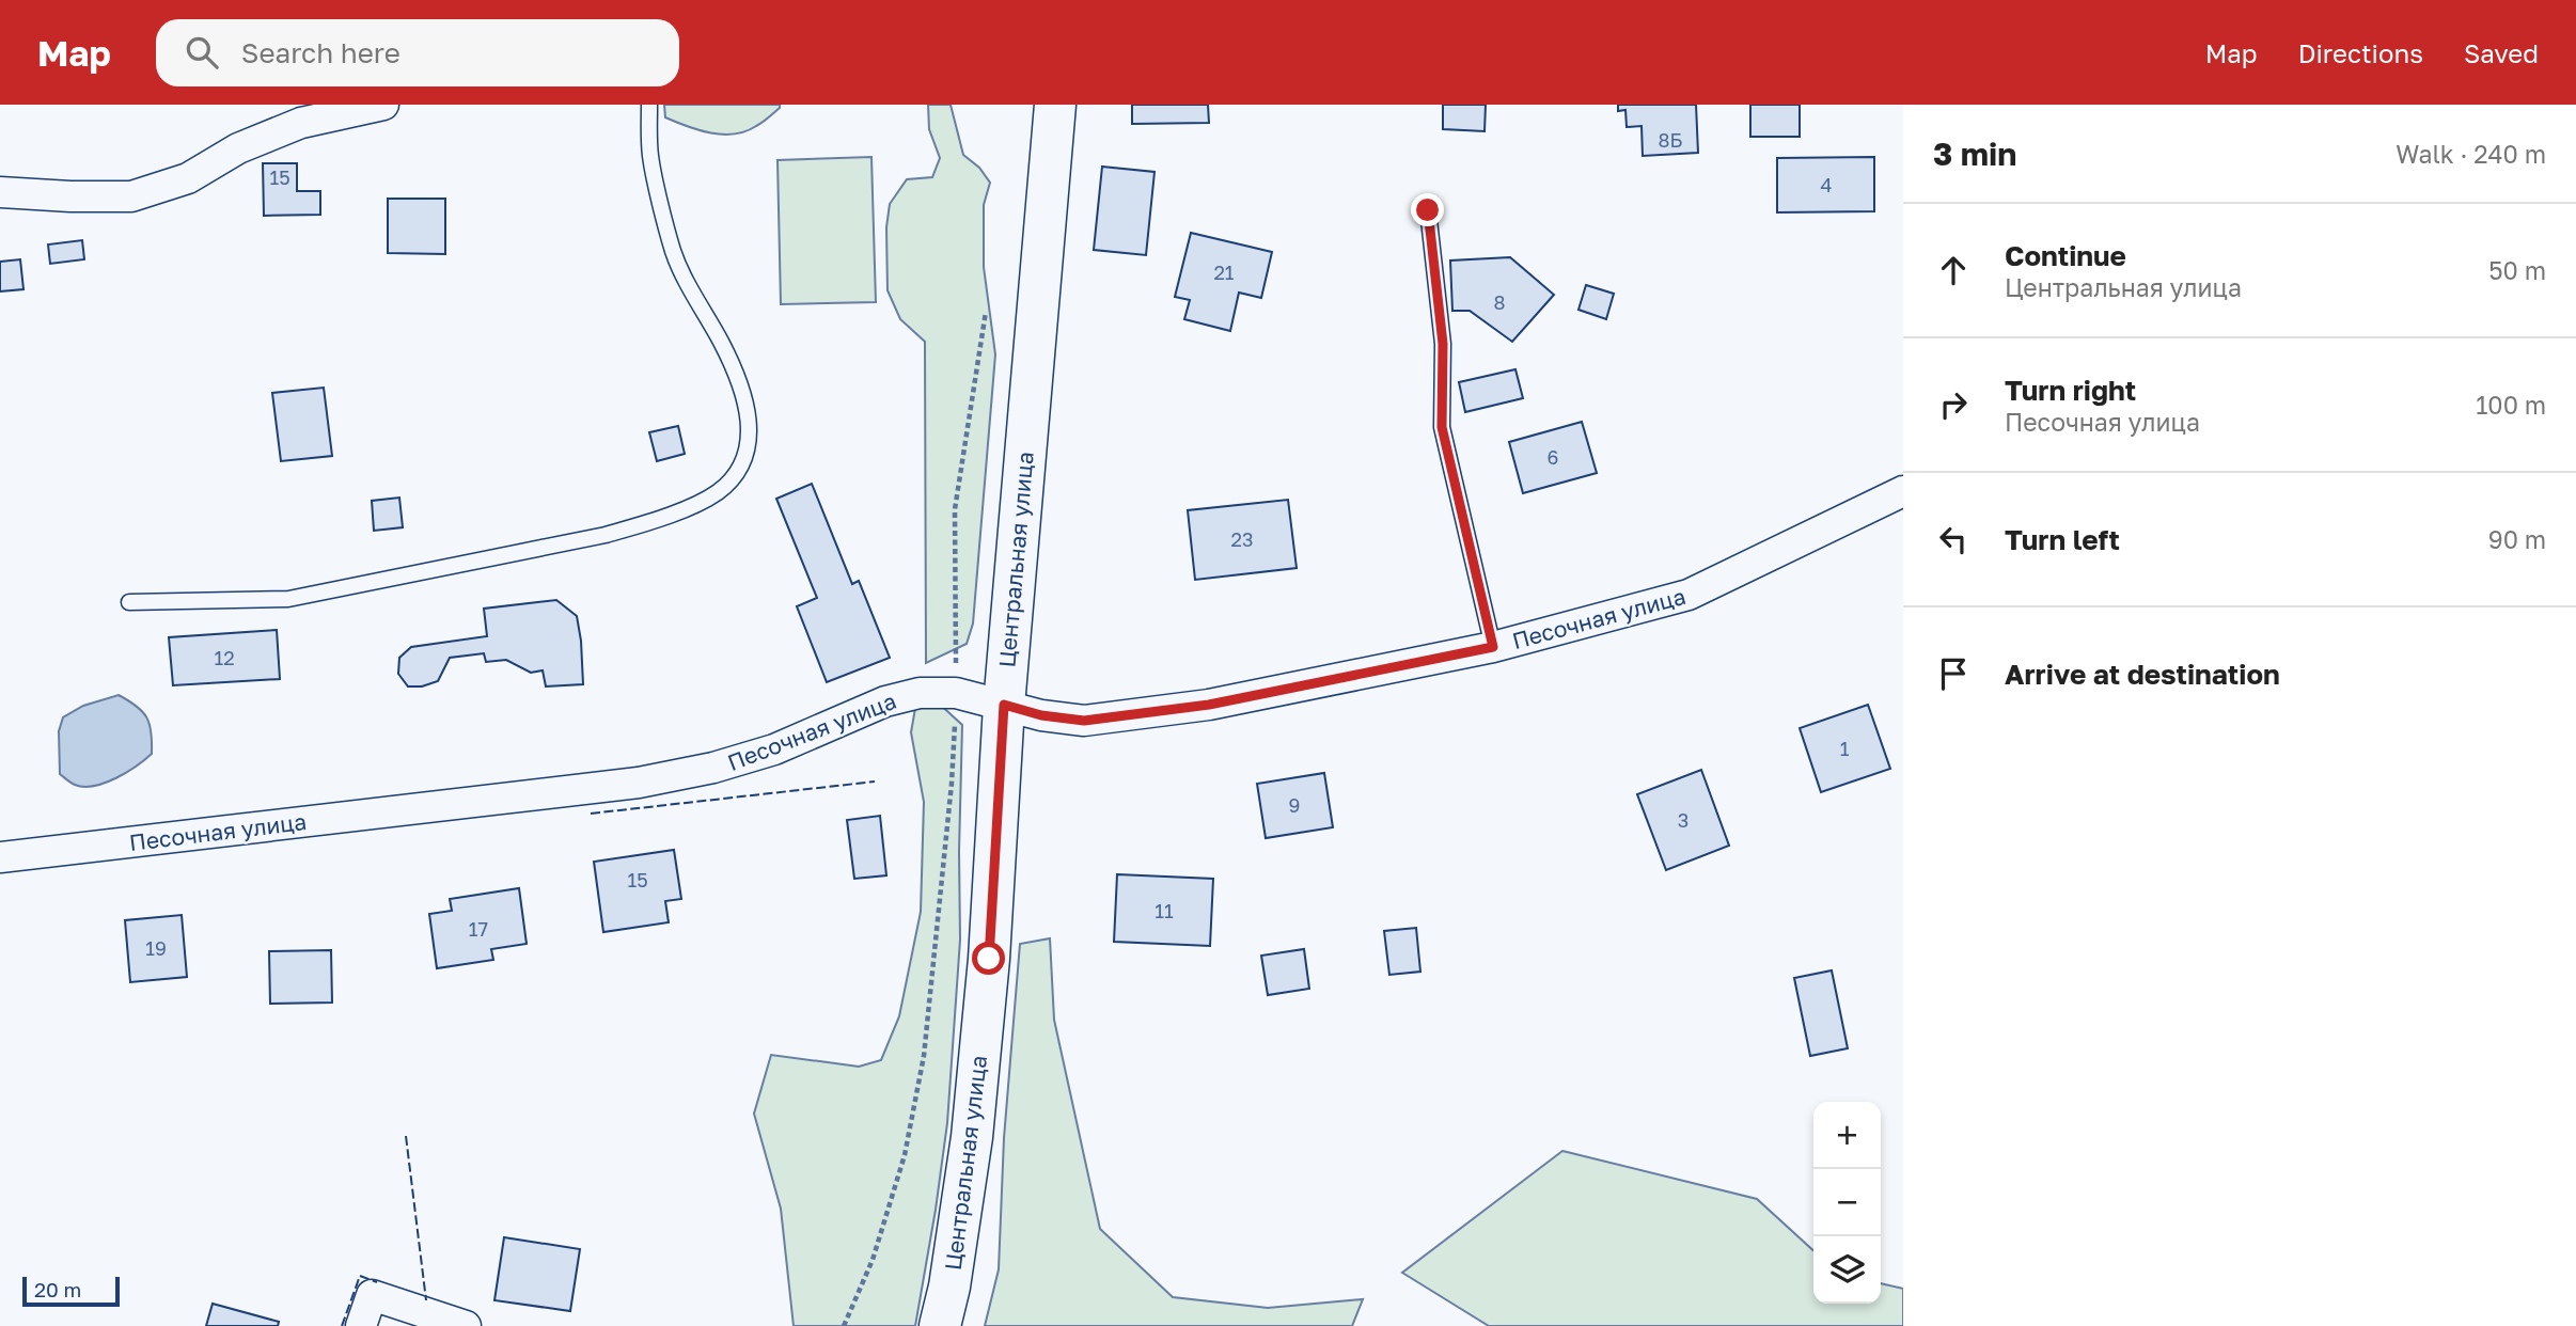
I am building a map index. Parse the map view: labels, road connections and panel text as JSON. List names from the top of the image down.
{
  "streets": {
    "street": ["Центральная улица", "Песочная улица"]
  },
  "crossings": [
    ["Центральная улица", "Песочная улица"]
  ],
  "house_numbers": [
    "8Б",
    "15",
    "4",
    "21",
    "8",
    "6",
    "23",
    "12",
    "1",
    "9",
    "3",
    "15",
    "11",
    "17",
    "19"
  ],
  "scale_bar": "20 m",
  "page": {
    "header": "Map",
    "search": "Search here",
    "nav": ["Map", "Directions", "Saved"],
    "heading": ["3 min", "Walk · 240 m"],
    "list": [
      ["Continue", "Центральная улица", "50 m"],
      ["Turn right", "Песочная улица", "100 m"],
      ["Turn left", "90 m"],
      "Arrive at destination"
    ],
    "map_buttons": ["+", "−"],
    "scale": "20 m"
  }
}
